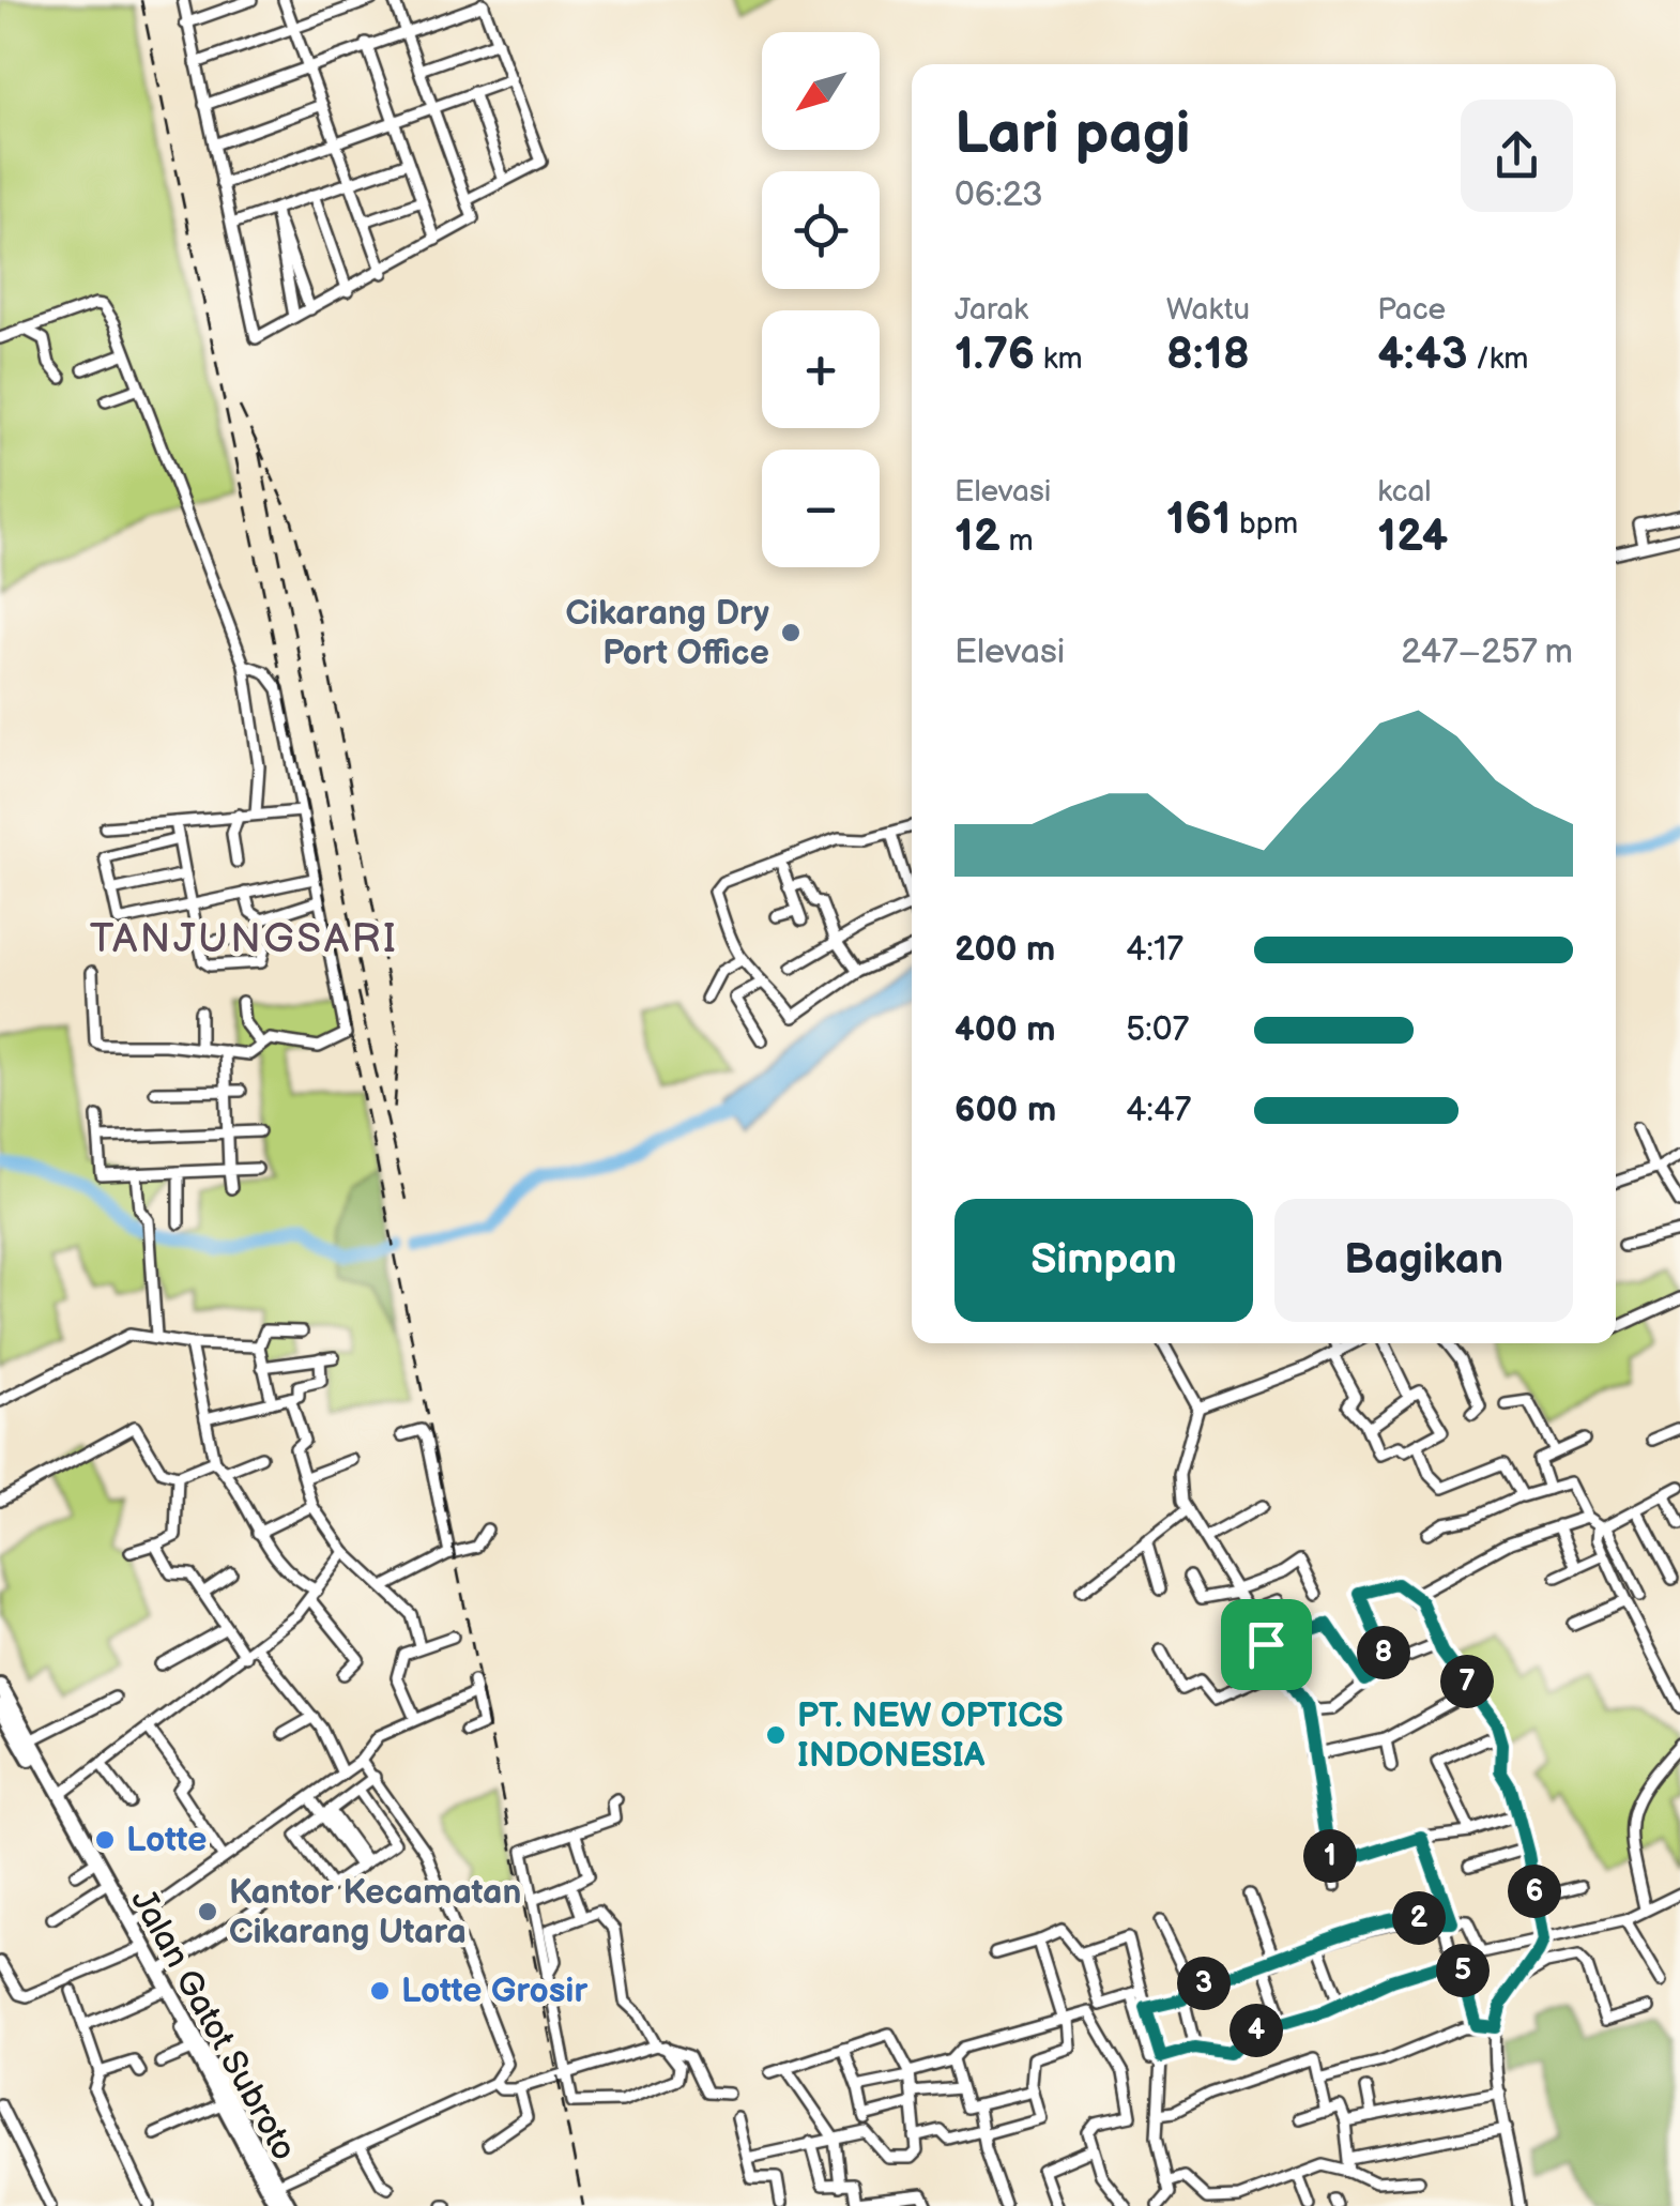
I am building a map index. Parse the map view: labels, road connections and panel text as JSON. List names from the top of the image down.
{
  "streets": {
    "highway": ["Jalan Gatot Subroto"]
  },
  "districts": ["TANJUNGSARI"],
  "places": [
    "Cikarang Dry Port Office",
    "PT. NEW OPTICS INDONESIA",
    "Lotte",
    "Kantor Kecamatan Cikarang Utara",
    "Lotte Grosir"
  ],
  "north": "bottom left",
  "page": {
    "map_buttons": ["+", "−"],
    "heading": ["Lari pagi", "06:23"],
    "stats": [
      ["Jarak", "1.76 km"],
      ["Waktu", "8:18"],
      ["Pace", "4:43 /km"],
      ["Elevasi", "12 m"],
      ["161 bpm"],
      ["kcal", "124"]
    ],
    "chart": ["Elevasi", "247–257 m"],
    "list": [
      {
        "name": "200 m",
        "note": "4:17"
      },
      {
        "name": "400 m",
        "note": "5:07"
      },
      {
        "name": "600 m",
        "note": "4:47"
      }
    ],
    "buttons": ["Simpan", "Bagikan"],
    "pins": [
      "8",
      "7",
      "1",
      "6",
      "2",
      "5",
      "3",
      "4"
    ]
  }
}
